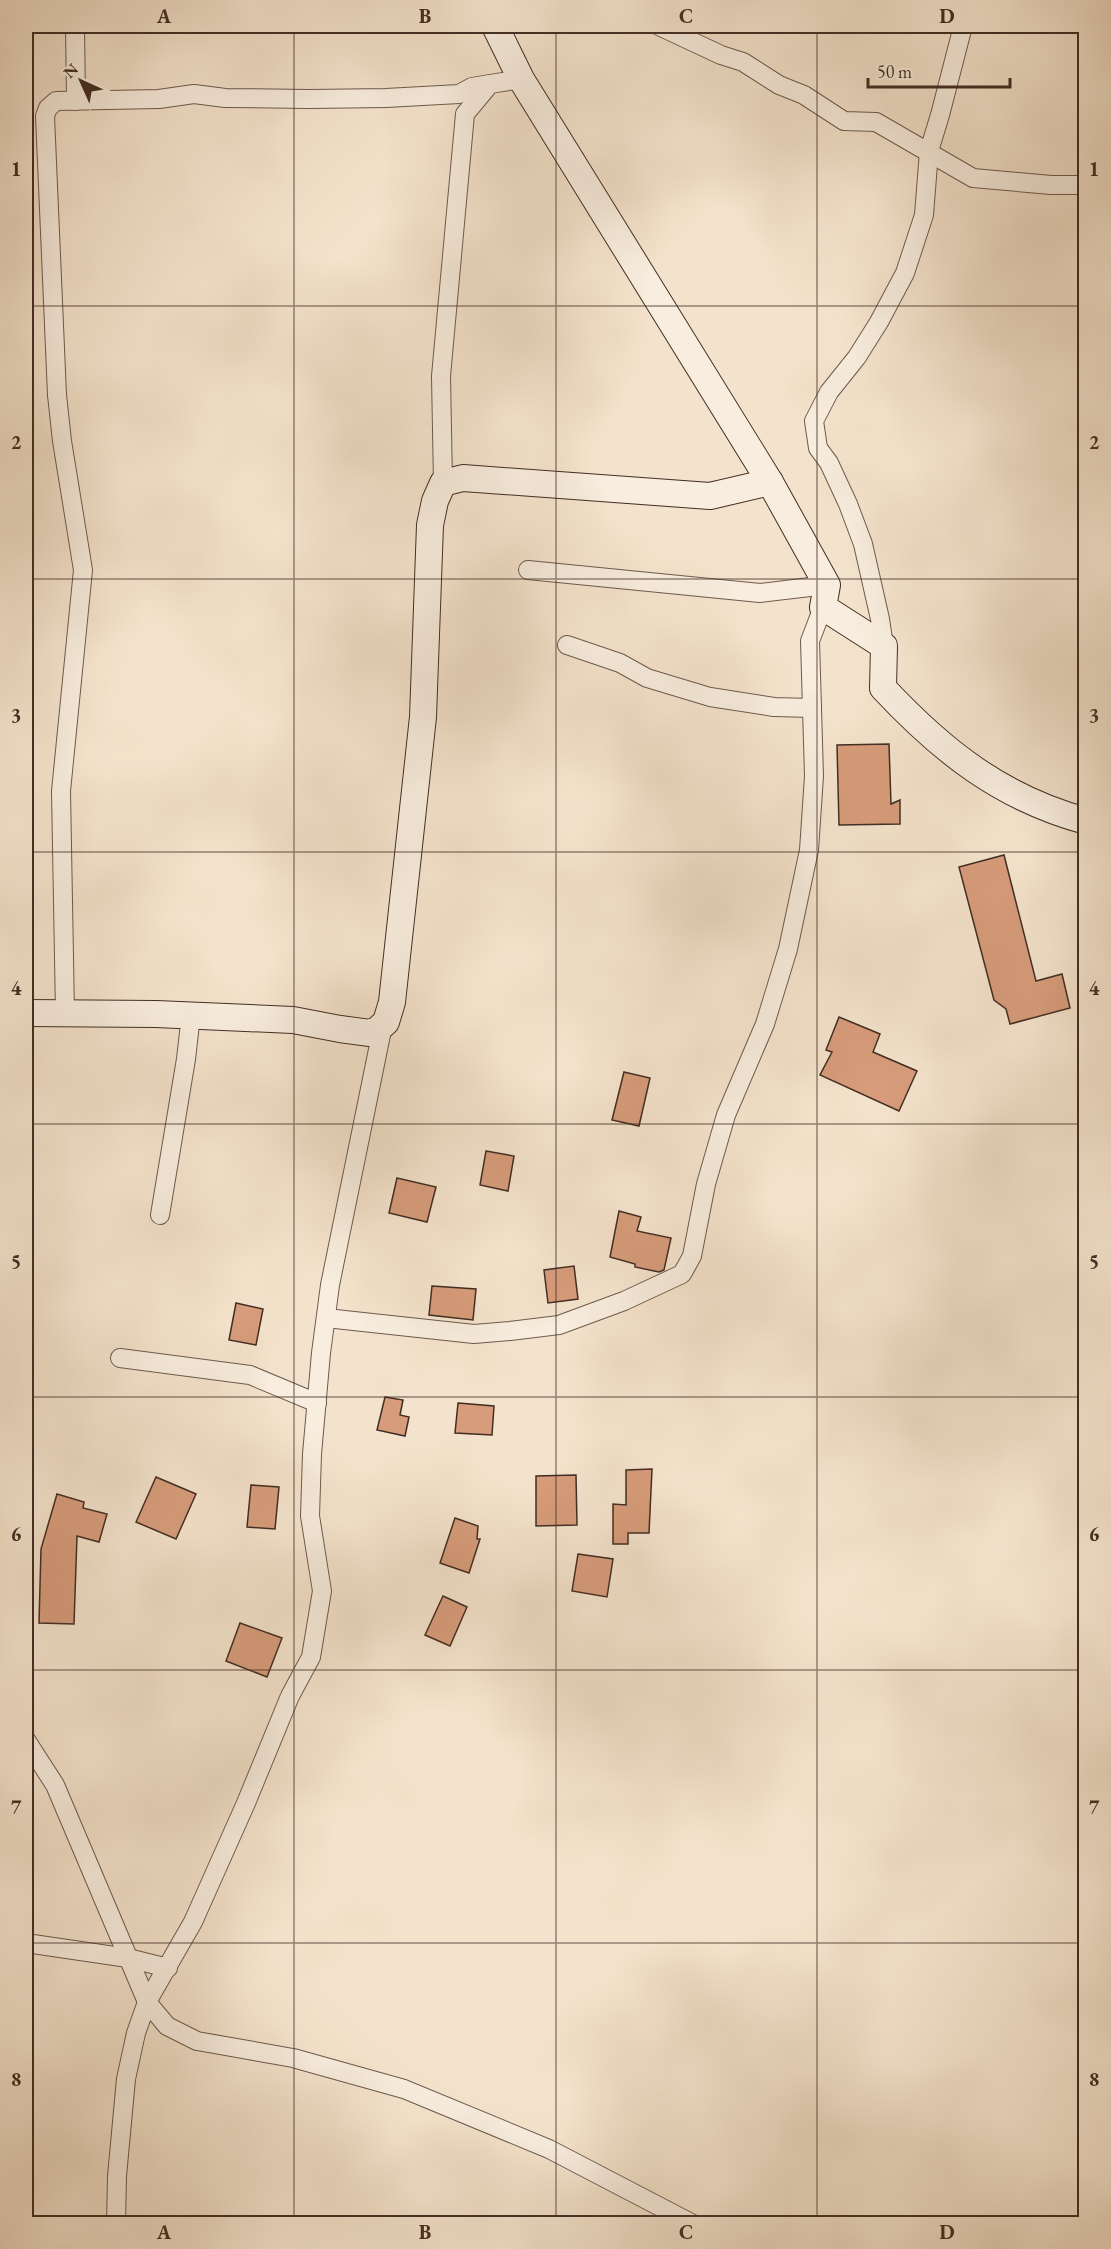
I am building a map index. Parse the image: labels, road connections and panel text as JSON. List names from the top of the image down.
{
  "scale_bar": "50 m",
  "north": "top left",
  "grid": {
    "columns": [
      "A",
      "B",
      "C",
      "D"
    ],
    "rows": [
      "1",
      "2",
      "3",
      "4",
      "5",
      "6",
      "7",
      "8"
    ]
  }
}
